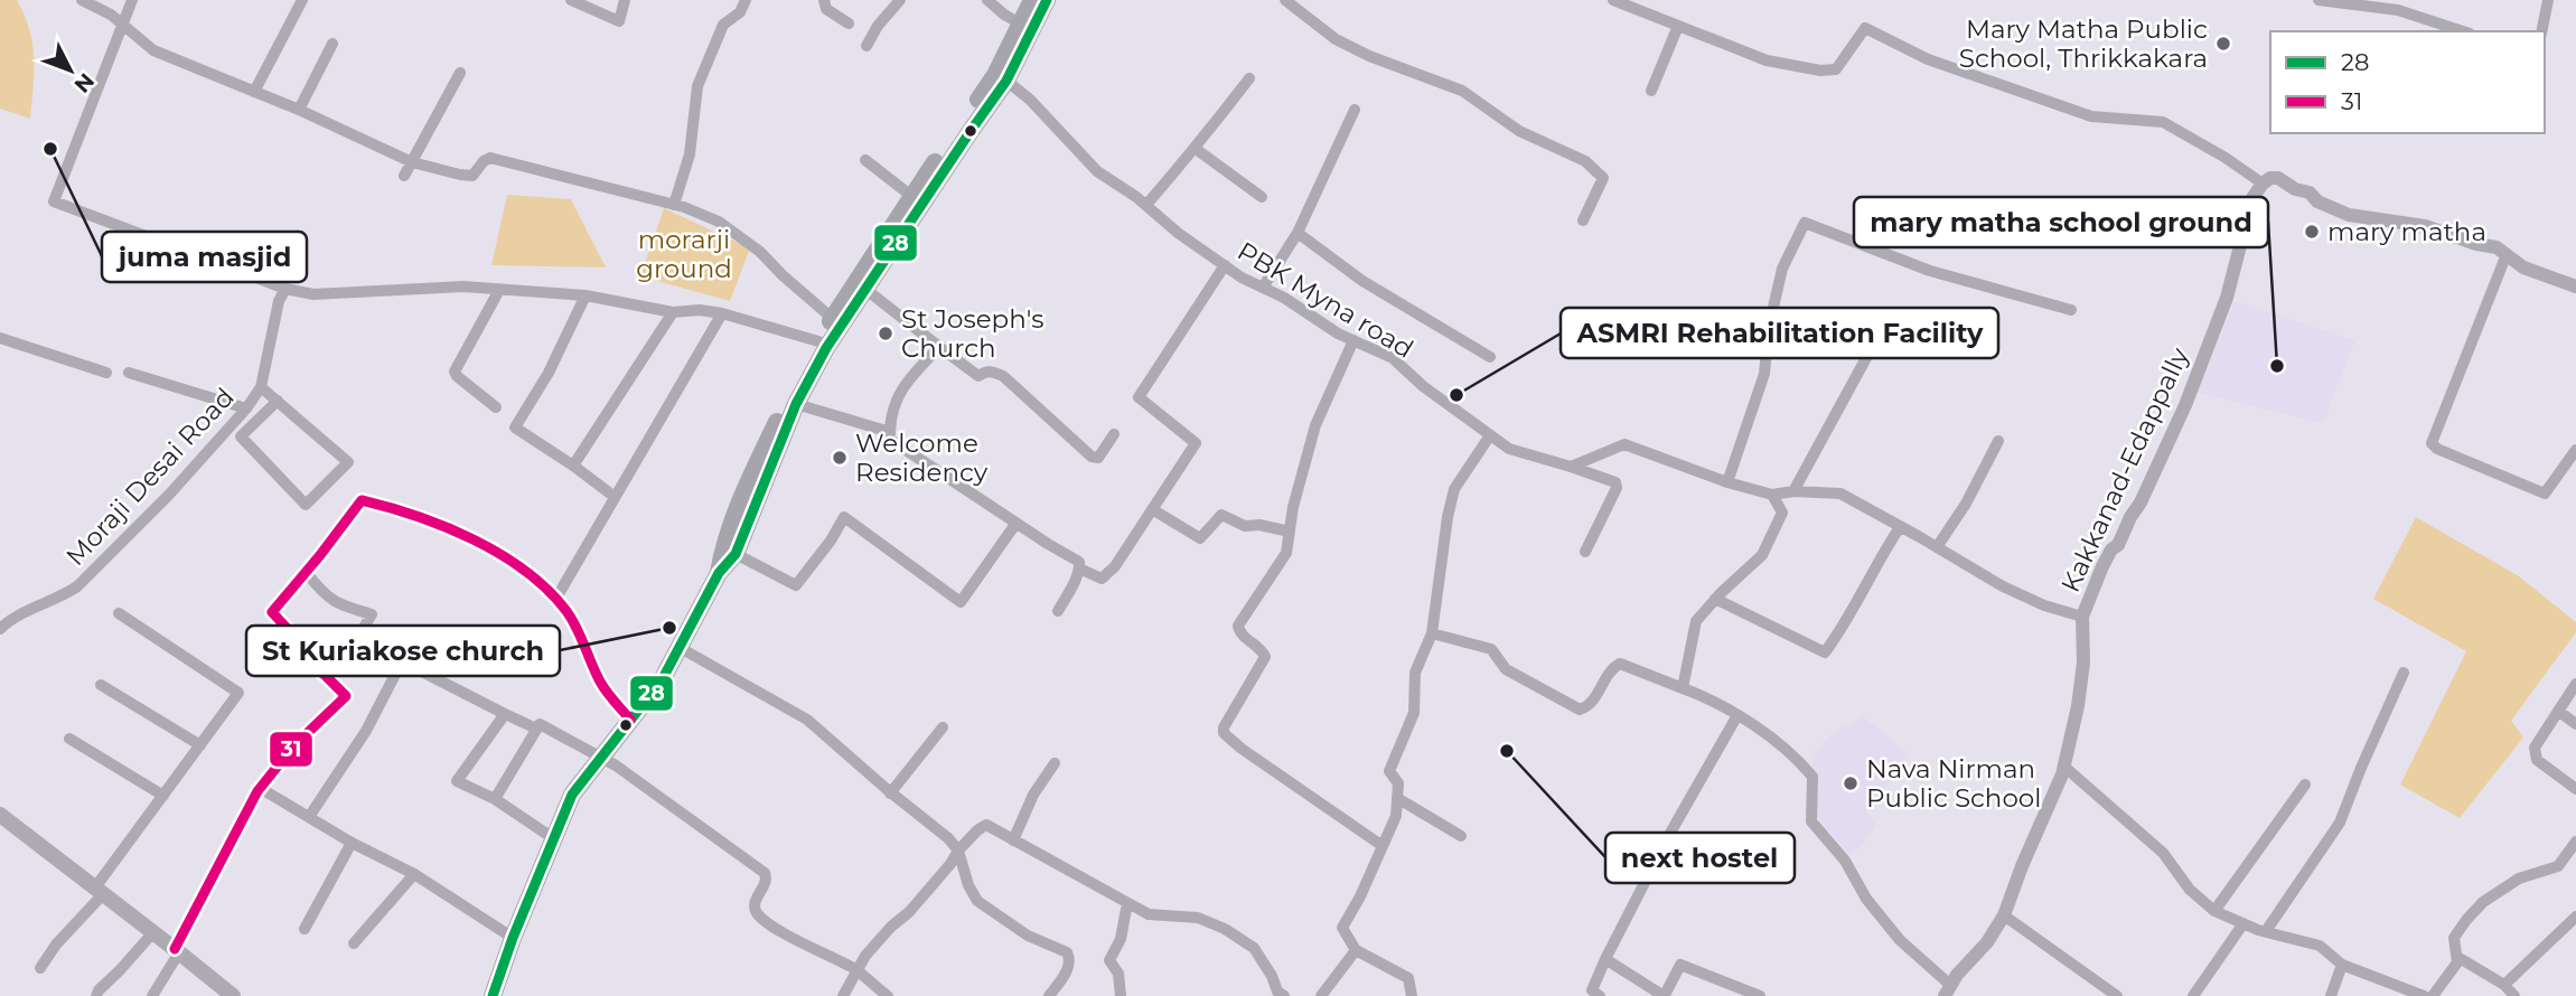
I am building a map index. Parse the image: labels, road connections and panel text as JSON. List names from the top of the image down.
{
  "streets": {
    "street": ["PBK Myna road", "Kakkanad-Edappally", "Moraji Desai Road"]
  },
  "parks": ["morarji ground"],
  "places": [
    "Mary Matha Public School, Thrikkakara",
    "juma masjid",
    "mary matha",
    "St Joseph's Church",
    "mary matha school ground",
    "ASMRI Rehabilitation Facility",
    "Welcome Residency",
    "St Kuriakose church",
    "next hostel",
    "Nava Nirman Public School"
  ],
  "lines": ["transit line 28", "transit line 31"],
  "legend": ["28", "31"],
  "north": "bottom right"
}
